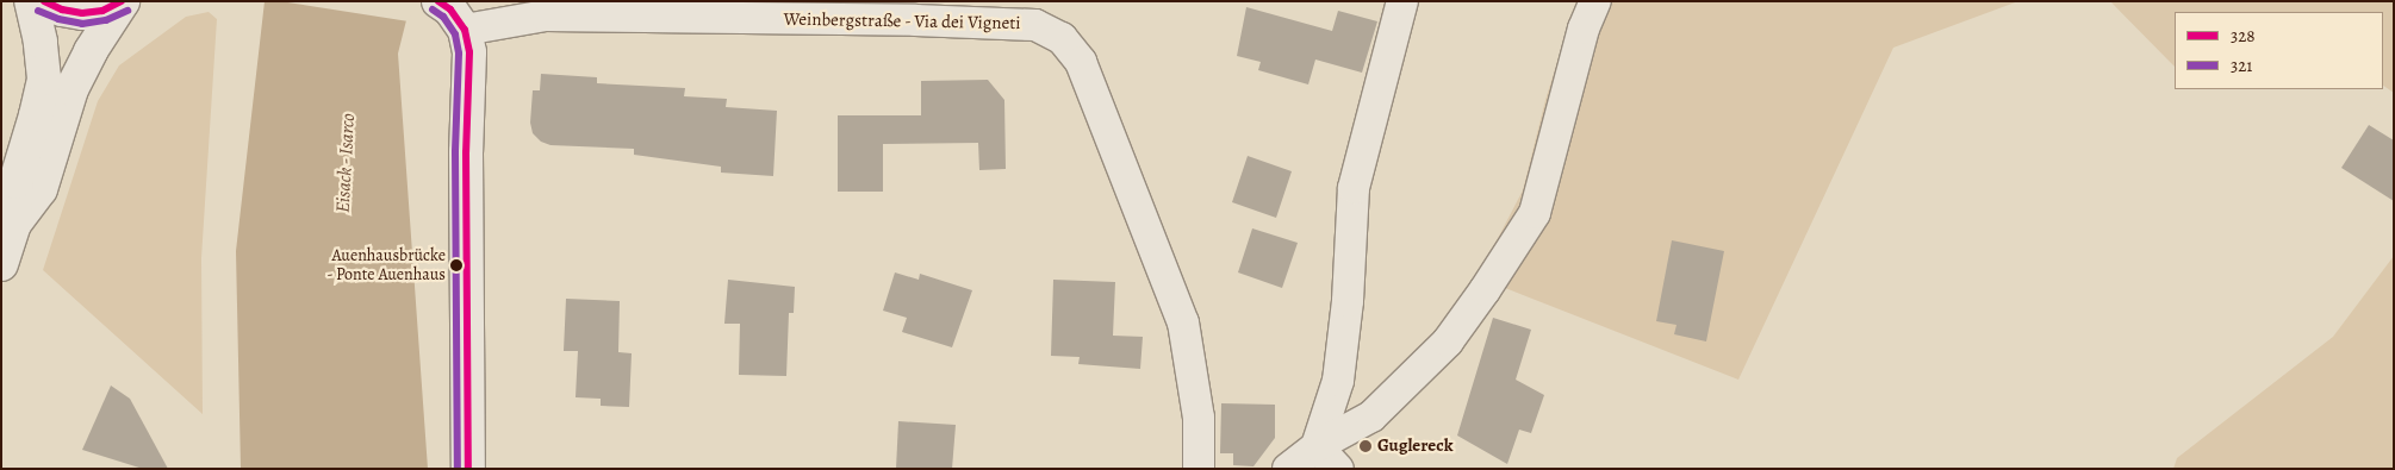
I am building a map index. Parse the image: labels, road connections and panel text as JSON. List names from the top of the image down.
{
  "streets": {
    "street": ["Weinbergstraße - Via dei Vigneti"]
  },
  "water": ["Eisack - Isarco"],
  "places": ["Auenhausbrücke - Ponte Auenhaus", "Guglereck"],
  "lines": ["transit line 328", "transit line 321"],
  "legend": ["328", "321"]
}
